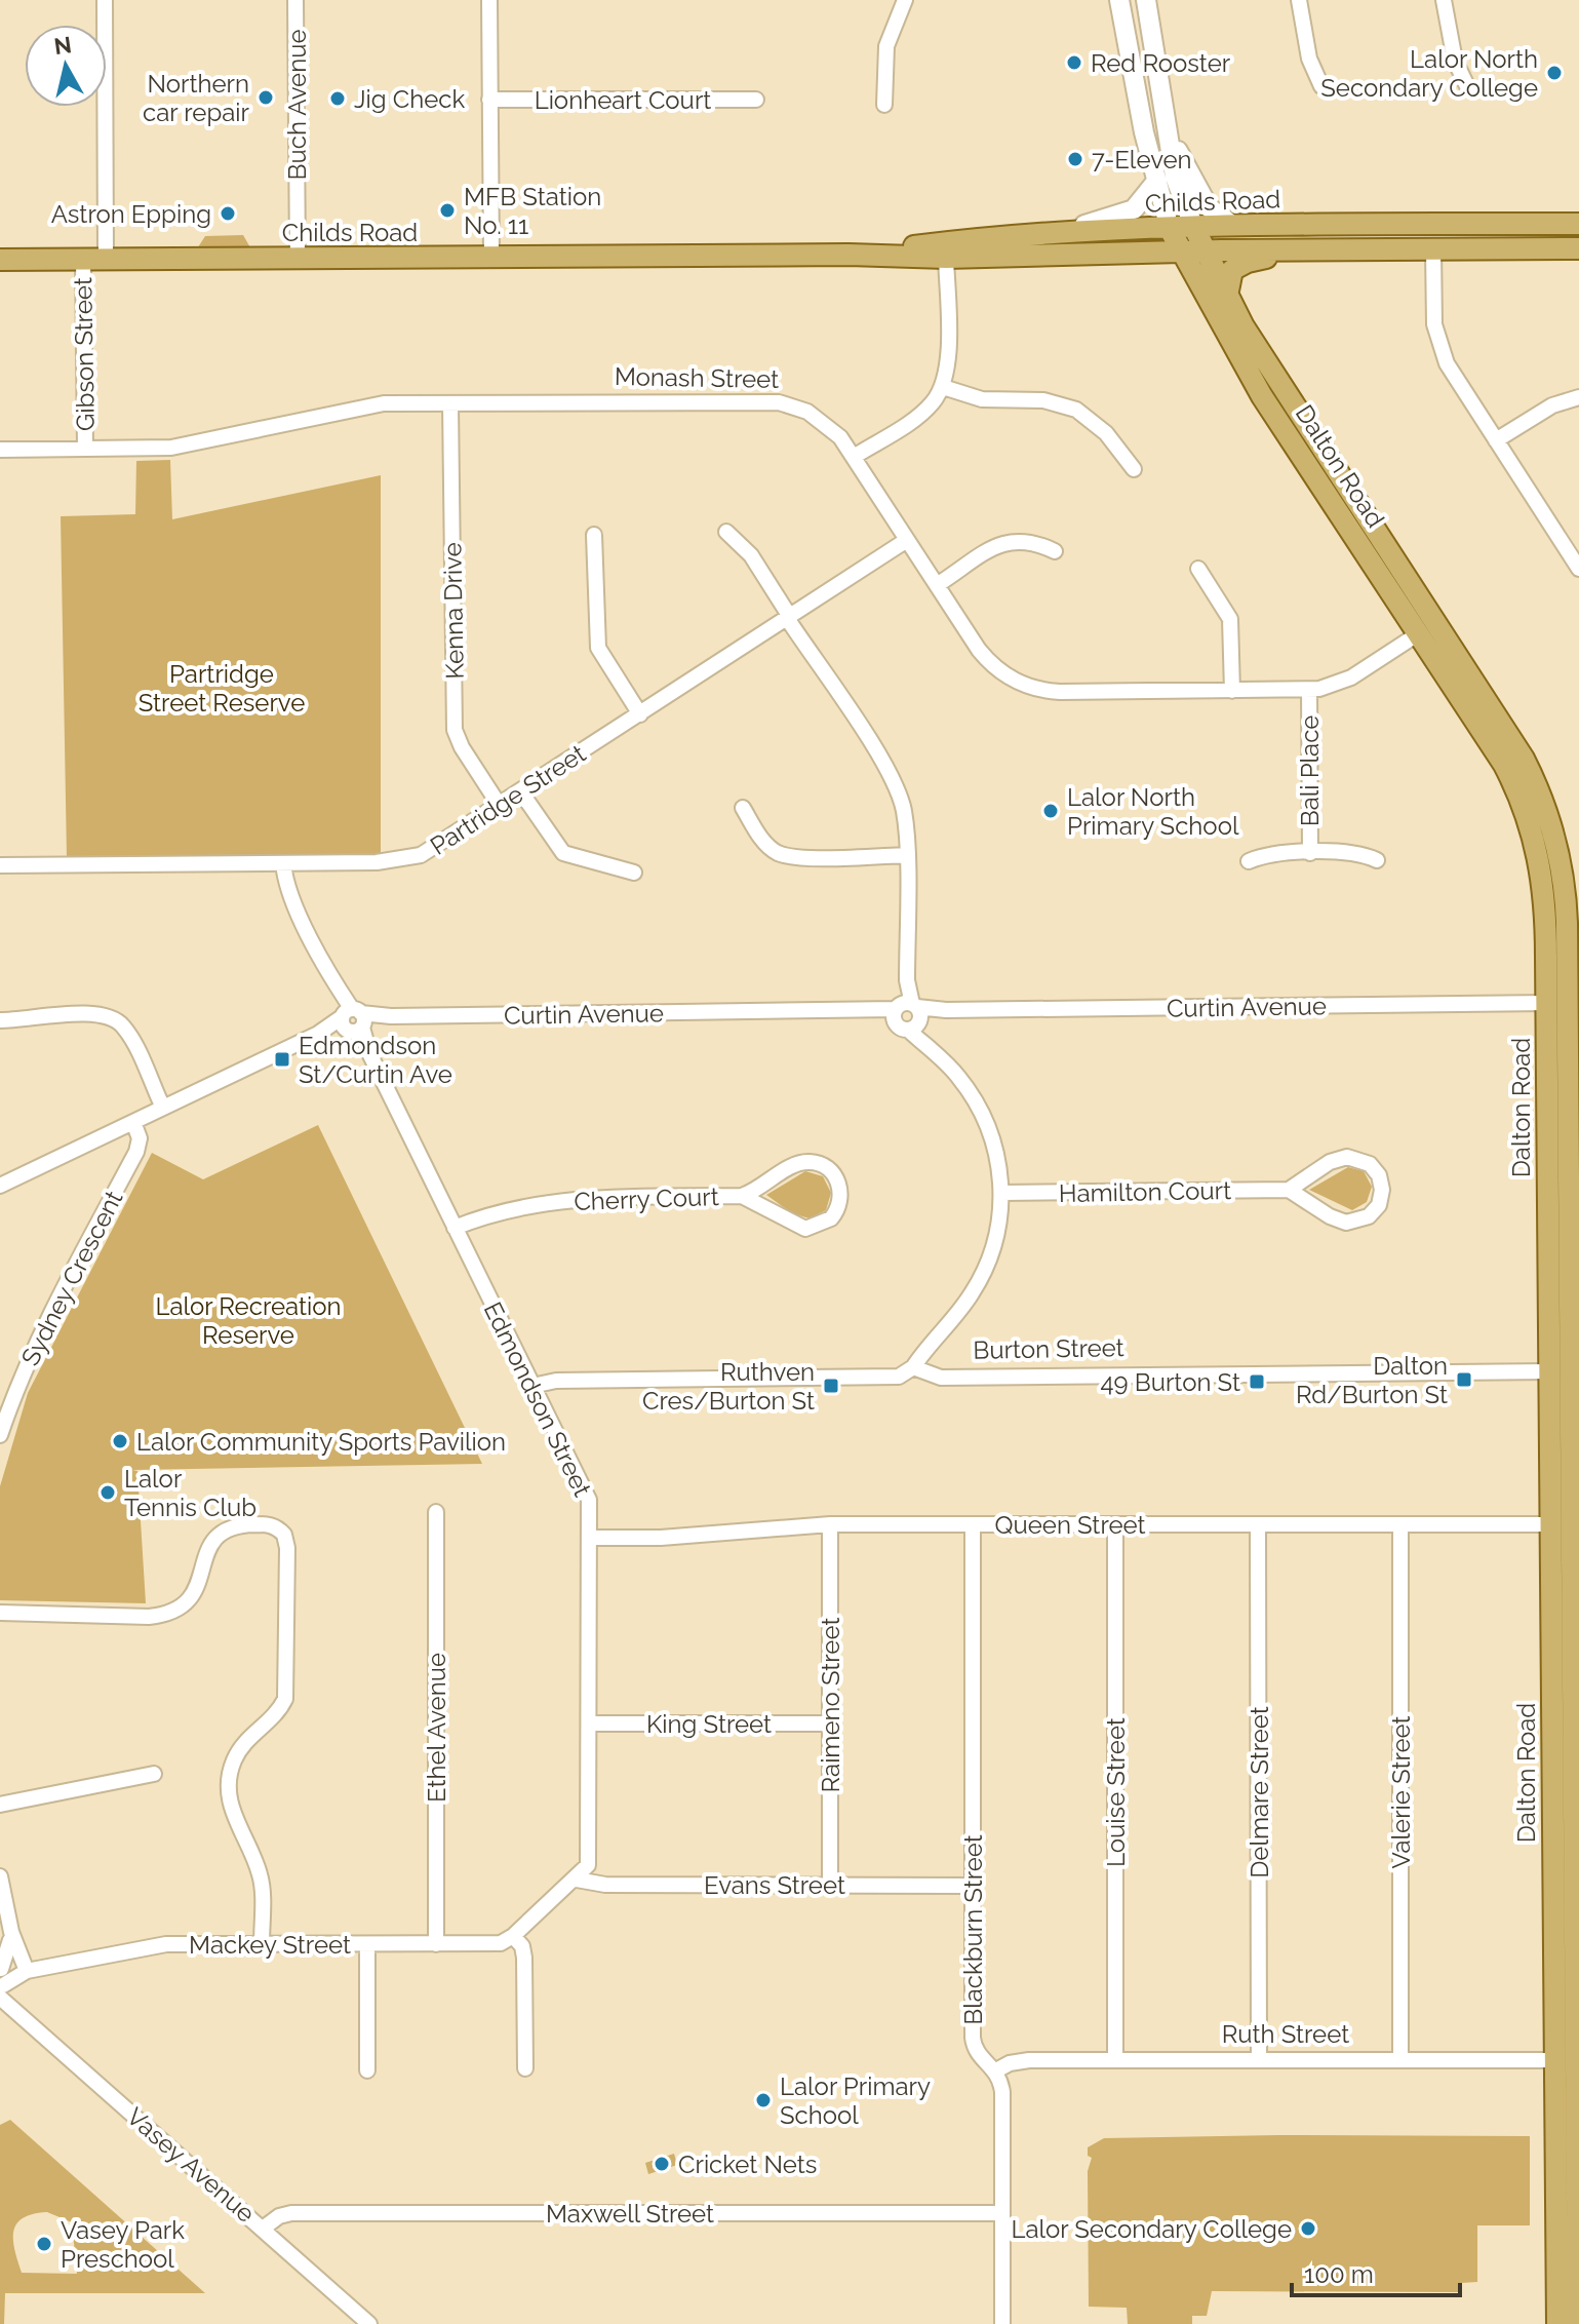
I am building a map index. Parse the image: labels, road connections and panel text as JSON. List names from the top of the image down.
{
  "streets": {
    "main road": [
      "Childs Road",
      "Dalton Road",
      "Burton Street",
      "Ruth Street"
    ],
    "street": [
      "Lionheart Court",
      "Buch Avenue",
      "Gibson Street",
      "Monash Street",
      "Kenna Drive",
      "Bali Place",
      "Partridge Street",
      "Curtin Avenue",
      "Hamilton Court",
      "Cherry Court",
      "Sydney Crescent",
      "Edmondson Street",
      "Queen Street",
      "Raimeno Street",
      "King Street",
      "Ethel Avenue",
      "Louise Street",
      "Delmare Street",
      "Valerie Street",
      "Evans Street",
      "Blackburn Street",
      "Mackey Street",
      "Vasey Avenue",
      "Maxwell Street"
    ]
  },
  "crossings": [
    ["Buch Avenue", "Childs Road"],
    ["Childs Road", "Gibson Street"],
    ["Childs Road", "Dalton Road"],
    ["Gibson Street", "Monash Street"],
    ["Monash Street", "Dalton Road"],
    ["Monash Street", "Kenna Drive"],
    ["Monash Street", "Bali Place"],
    ["Monash Street", "Partridge Street"],
    ["Dalton Road", "Curtin Avenue"],
    ["Dalton Road", "Burton Street"],
    ["Dalton Road", "Queen Street"],
    ["Dalton Road", "Ruth Street"],
    ["Kenna Drive", "Partridge Street"],
    ["Partridge Street", "Edmondson Street"],
    ["Curtin Avenue", "Sydney Crescent"],
    ["Curtin Avenue", "Edmondson Street"],
    ["Cherry Court", "Edmondson Street"],
    ["Burton Street", "Edmondson Street"],
    ["Edmondson Street", "Queen Street"],
    ["Edmondson Street", "King Street"],
    ["Edmondson Street", "Evans Street"],
    ["Edmondson Street", "Mackey Street"],
    ["Queen Street", "Raimeno Street"],
    ["Queen Street", "Louise Street"],
    ["Queen Street", "Delmare Street"],
    ["Queen Street", "Valerie Street"],
    ["Queen Street", "Blackburn Street"],
    ["Raimeno Street", "King Street"],
    ["Raimeno Street", "Evans Street"],
    ["Ethel Avenue", "Mackey Street"],
    ["Louise Street", "Ruth Street"],
    ["Delmare Street", "Ruth Street"],
    ["Valerie Street", "Ruth Street"],
    ["Evans Street", "Blackburn Street"],
    ["Blackburn Street", "Ruth Street"],
    ["Blackburn Street", "Maxwell Street"],
    ["Mackey Street", "Vasey Avenue"],
    ["Vasey Avenue", "Maxwell Street"]
  ],
  "parks": ["Partridge Street Reserve", "Lalor Recreation Reserve"],
  "places": {
    "other": [
      "Red Rooster",
      "Lalor North Secondary College",
      "Northern car repair",
      "Jig Check",
      "7-Eleven",
      "MFB Station No. 11",
      "Astron Epping",
      "Lalor North Primary School",
      "Lalor Community Sports Pavilion",
      "Lalor Tennis Club",
      "Lalor Primary School",
      "Cricket Nets",
      "Lalor Secondary College",
      "Vasey Park Preschool"
    ],
    "transit": [
      "Edmondson St/Curtin Ave",
      "Dalton Rd/Burton St",
      "49 Burton St",
      "Ruthven Cres/Burton St"
    ]
  },
  "scale_bar": "100 m",
  "north": "top"
}
